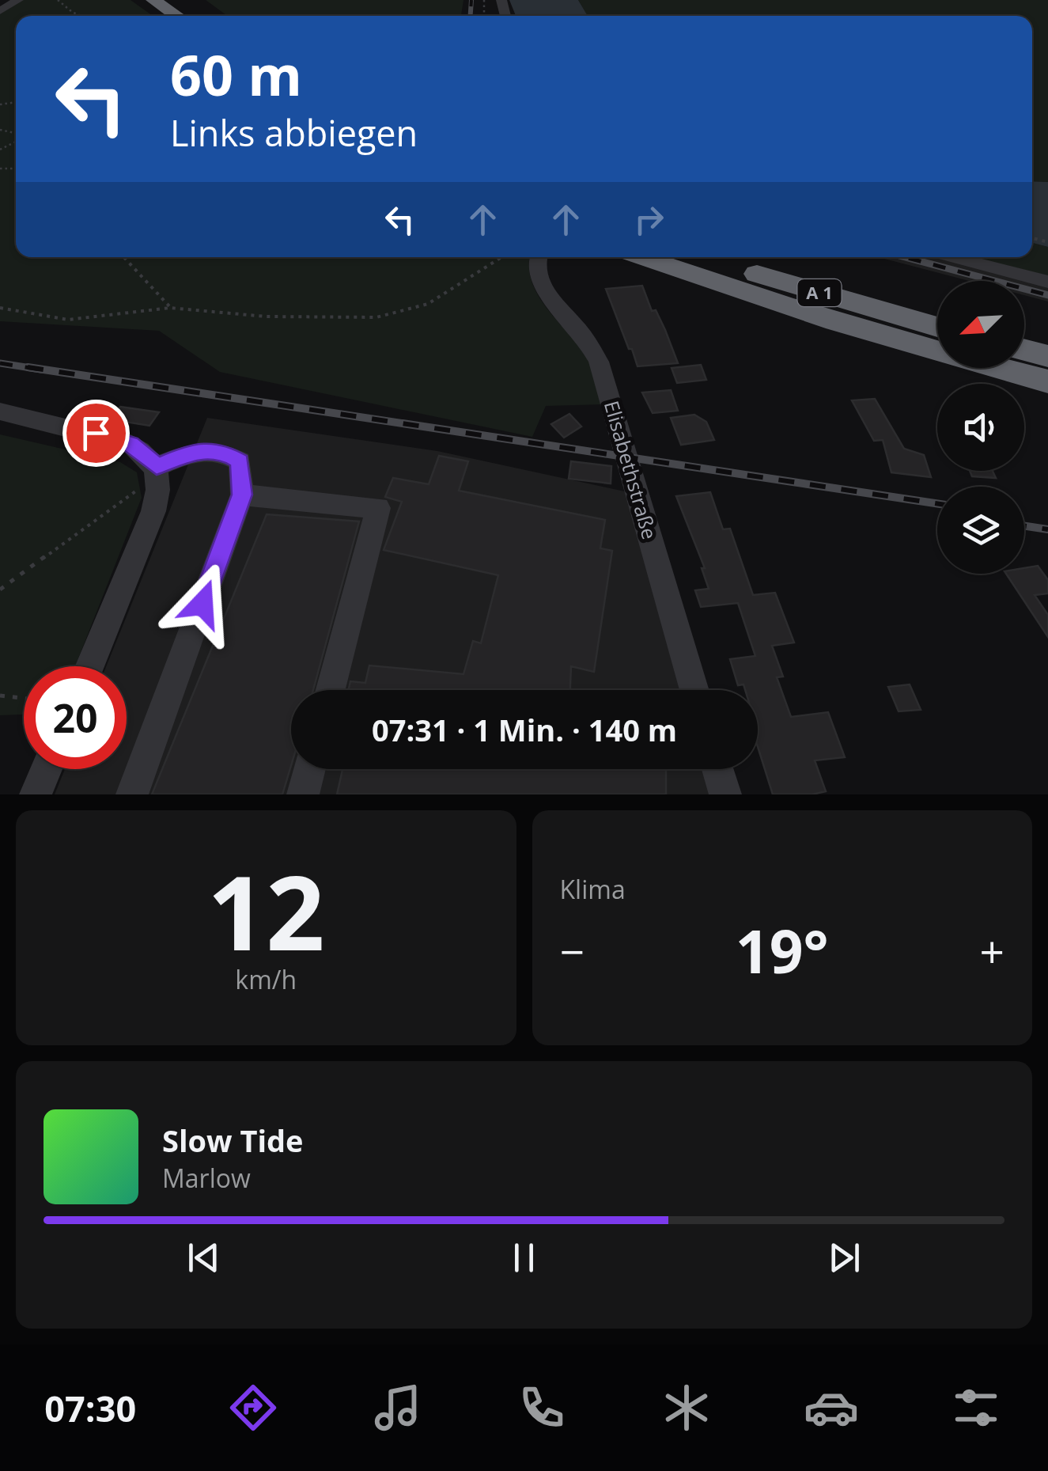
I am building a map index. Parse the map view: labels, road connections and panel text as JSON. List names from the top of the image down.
{
  "streets": {
    "highway": ["A 1"],
    "street": ["Elisabethstraße"]
  },
  "north": "bottom left",
  "page": {
    "turn": ["60 m", "Links abbiegen"],
    "limit": "20",
    "trip": "07:31 · 1 Min. · 140 m",
    "tile": [
      ["12", "km/h"],
      "Klima"
    ],
    "heat": ["−", "19°", "+"],
    "song": ["Slow Tide", "Marlow"],
    "tabs": "07:30"
  }
}
